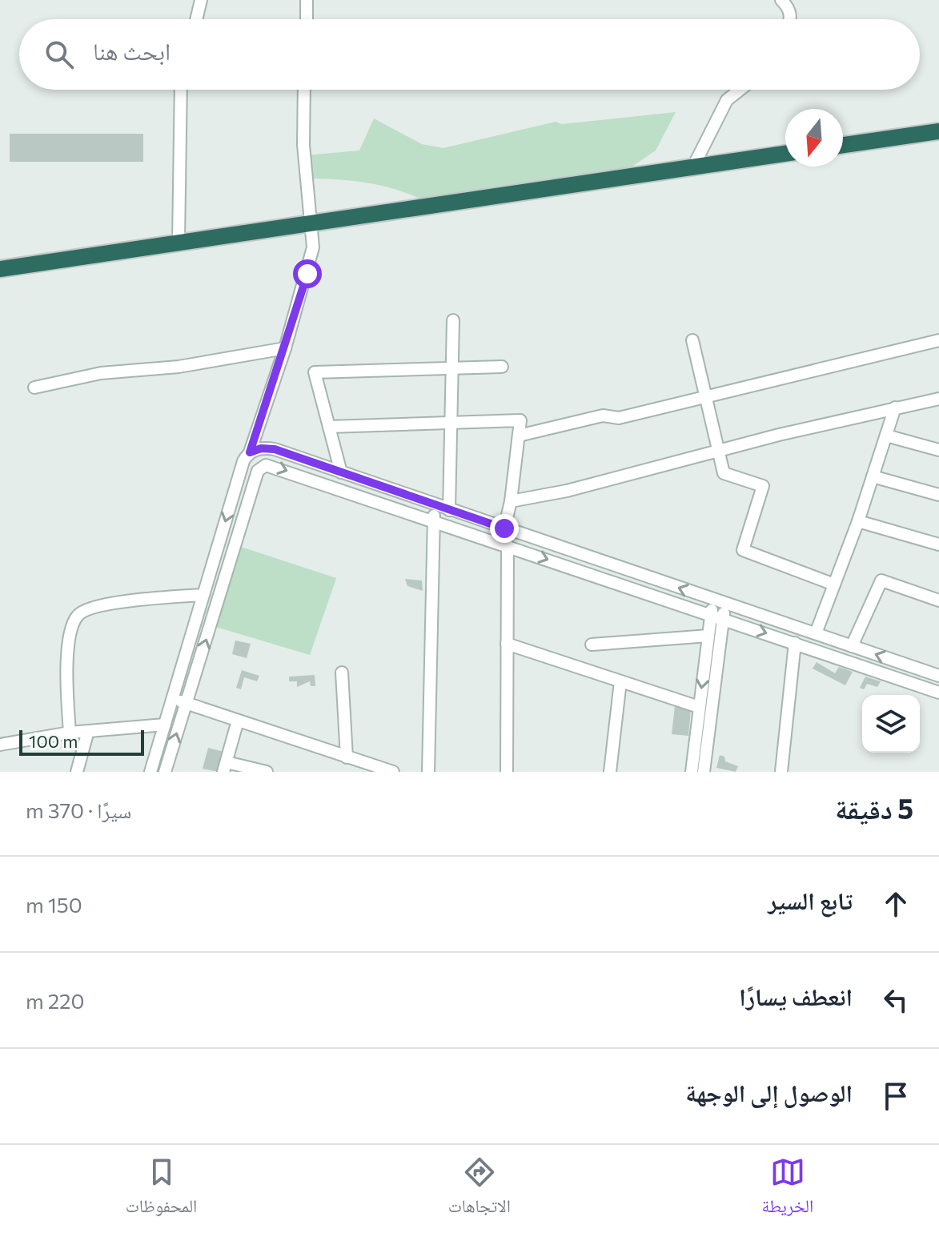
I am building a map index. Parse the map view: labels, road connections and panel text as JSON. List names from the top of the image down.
{
  "scale_bar": "100 m",
  "north": "bottom",
  "page": {
    "search": "ابحث هنا",
    "scale": "100 m",
    "heading": ["5 دقيقة", "سيرًا · 370 m"],
    "list": [
      ["تابع السير", "150 m"],
      ["انعطف يسارًا", "220 m"],
      "الوصول إلى الوجهة"
    ],
    "nav": ["الخريطة", "الاتجاهات", "المحفوظات"]
  }
}
